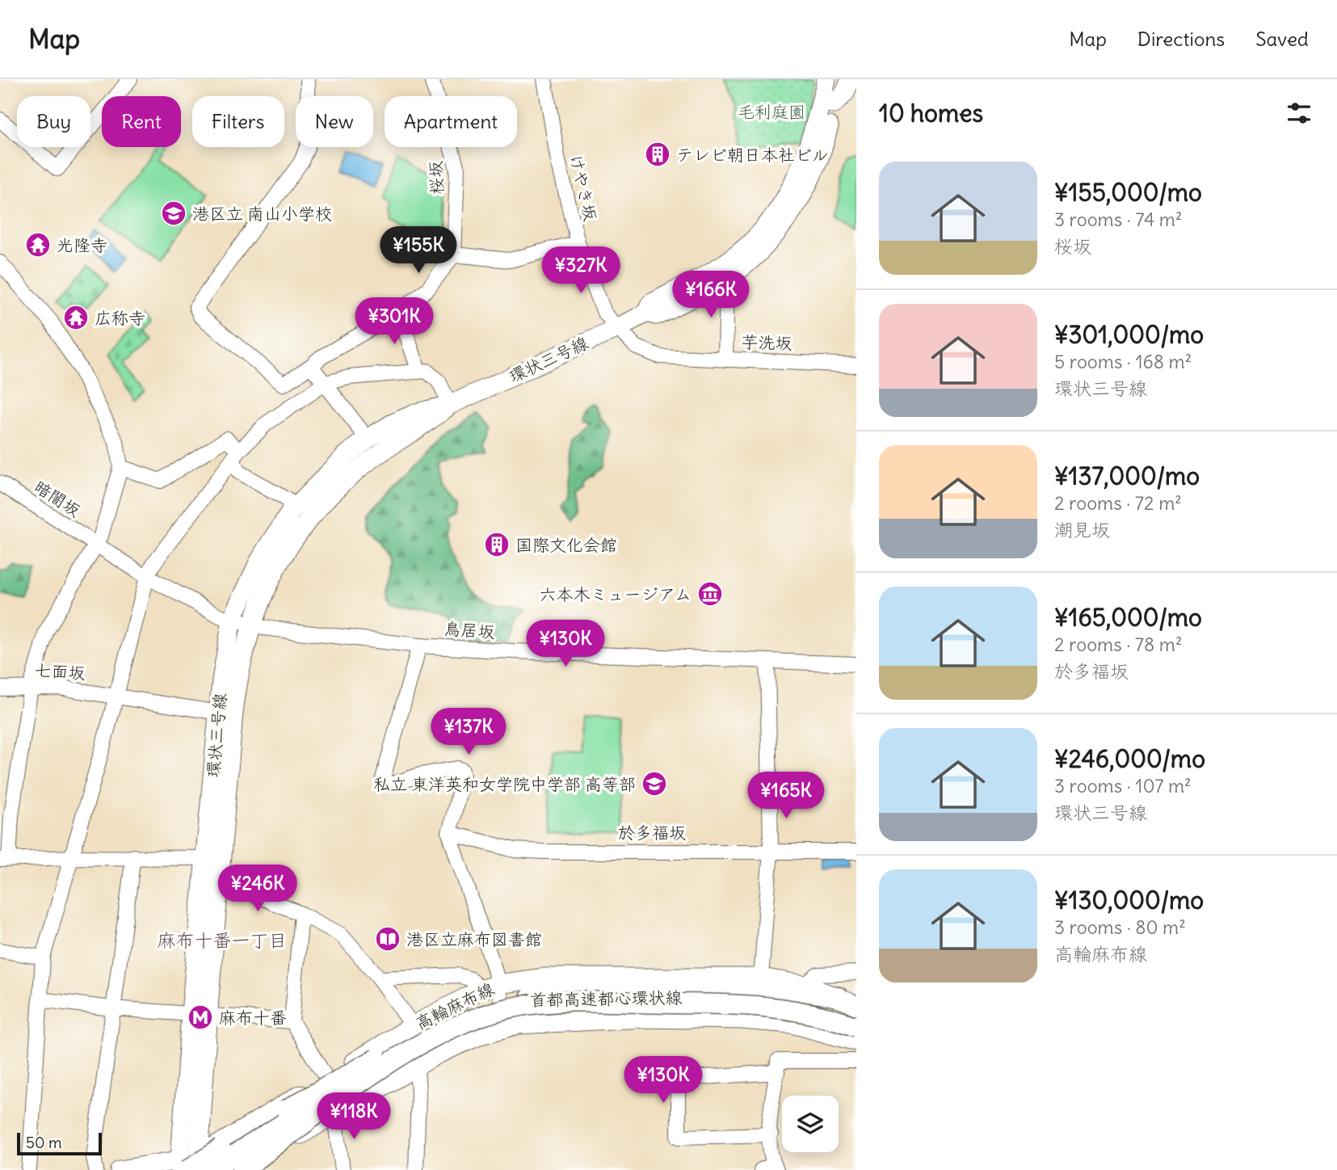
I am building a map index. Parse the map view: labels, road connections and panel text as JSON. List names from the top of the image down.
{
  "streets": {
    "highway": ["首都高速都心環状線"],
    "main road": ["環状三号線", "高輪麻布線"],
    "street": [
      "桜坂",
      "けやき坂",
      "芋洗坂",
      "暗闇坂",
      "鳥居坂",
      "七面坂",
      "於多福坂"
    ]
  },
  "crossings": [
    ["けやき坂", "芋洗坂"],
    ["けやき坂", "環状三号線"],
    ["芋洗坂", "環状三号線"],
    ["環状三号線", "鳥居坂"],
    ["環状三号線", "七面坂"],
    ["環状三号線", "高輪麻布線"],
    ["暗闇坂", "鳥居坂"]
  ],
  "districts": ["麻布十番一丁目"],
  "parks": ["毛利庭園"],
  "places": {
    "building": ["テレビ朝日本社ビル", "国際文化会館"],
    "school or university": ["港区立 南山小学校", "私立 東洋英和女学院中学部 高等部"],
    "temple": ["光隆寺", "広称寺"],
    "museum": ["六本木ミュージアム"],
    "library": ["港区立麻布図書館"],
    "metro station": ["麻布十番"]
  },
  "scale_bar": "50 m",
  "page": {
    "header": "Map",
    "nav": ["Map", "Directions", "Saved"],
    "heading": "10 homes",
    "chip": [
      "Buy",
      "Rent",
      "Filters",
      "New",
      "Apartment"
    ],
    "list": [
      {
        "name": "¥155,000/mo",
        "note": "3 rooms · 74 m² · 桜坂"
      },
      {
        "name": "¥301,000/mo",
        "note": "5 rooms · 168 m² · 環状三号線"
      },
      {
        "name": "¥137,000/mo",
        "note": "2 rooms · 72 m² · 潮見坂"
      },
      {
        "name": "¥165,000/mo",
        "note": "2 rooms · 78 m² · 於多福坂"
      },
      {
        "name": "¥246,000/mo",
        "note": "3 rooms · 107 m² · 環状三号線"
      },
      {
        "name": "¥130,000/mo",
        "note": "3 rooms · 80 m² · 高輪麻布線"
      }
    ],
    "price": [
      "¥155K",
      "¥327K",
      "¥166K",
      "¥301K",
      "¥130K",
      "¥137K",
      "¥165K",
      "¥246K",
      "¥130K",
      "¥118K"
    ],
    "scale": "50 m"
  }
}
